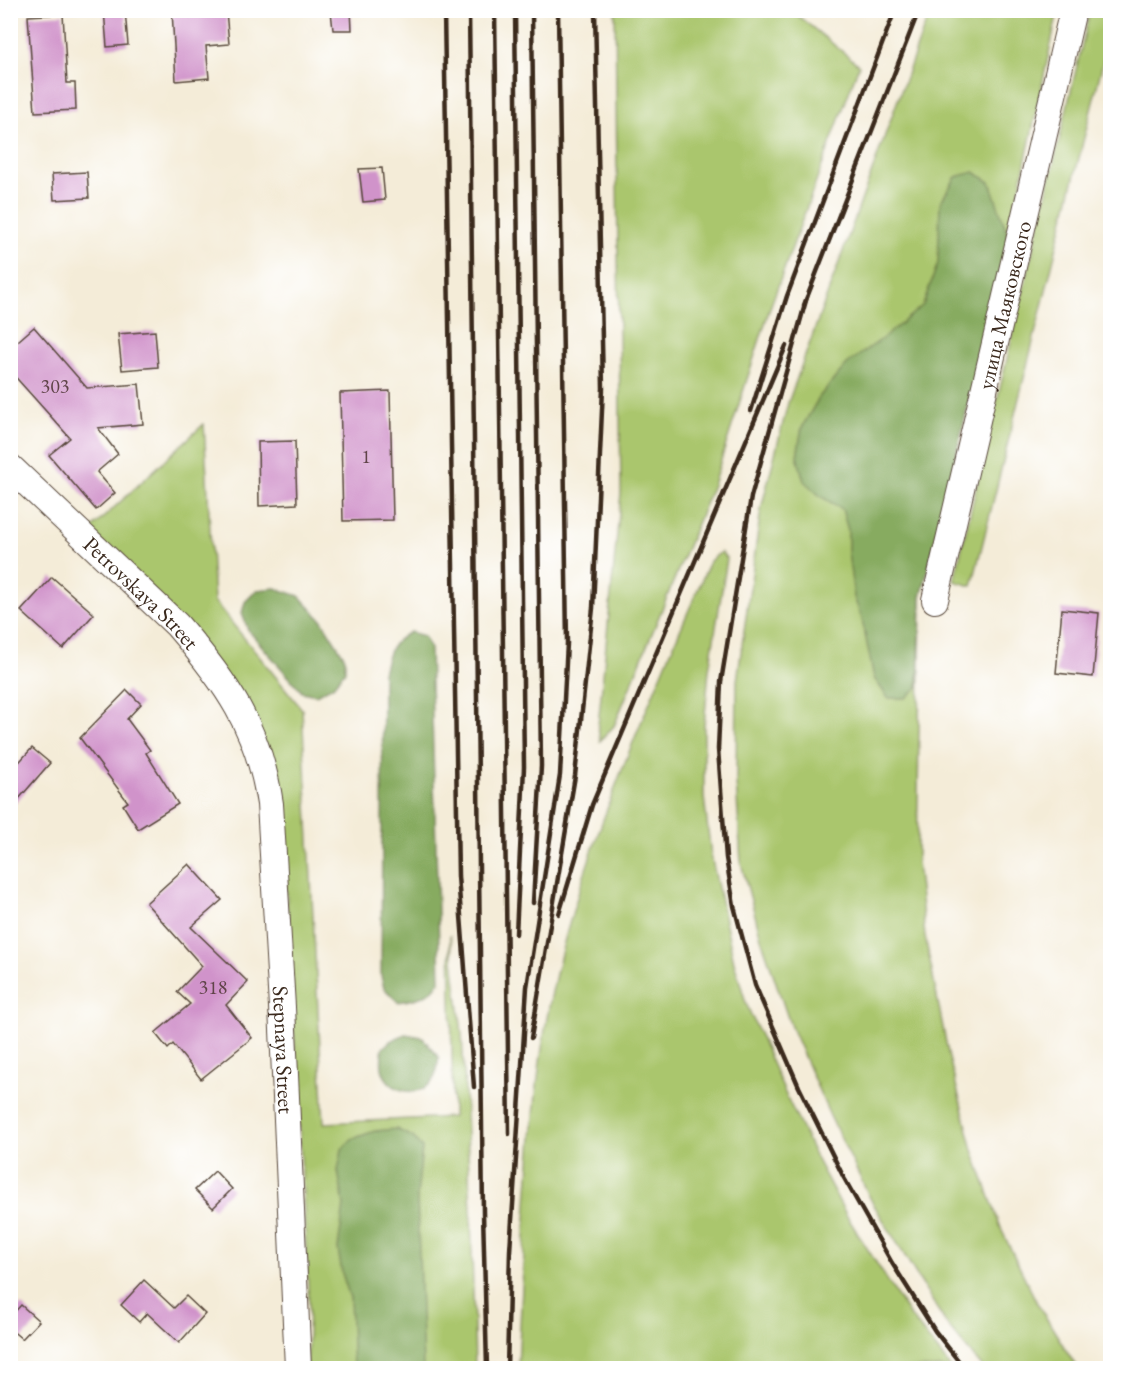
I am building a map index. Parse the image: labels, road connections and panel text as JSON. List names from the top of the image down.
{
  "streets": {
    "street": ["улица Маяковского", "Petrovskaya Street", "Stepnaya Street"]
  },
  "crossings": [
    ["Petrovskaya Street", "Stepnaya Street"]
  ],
  "house_numbers": ["303", "1", "318"]
}
